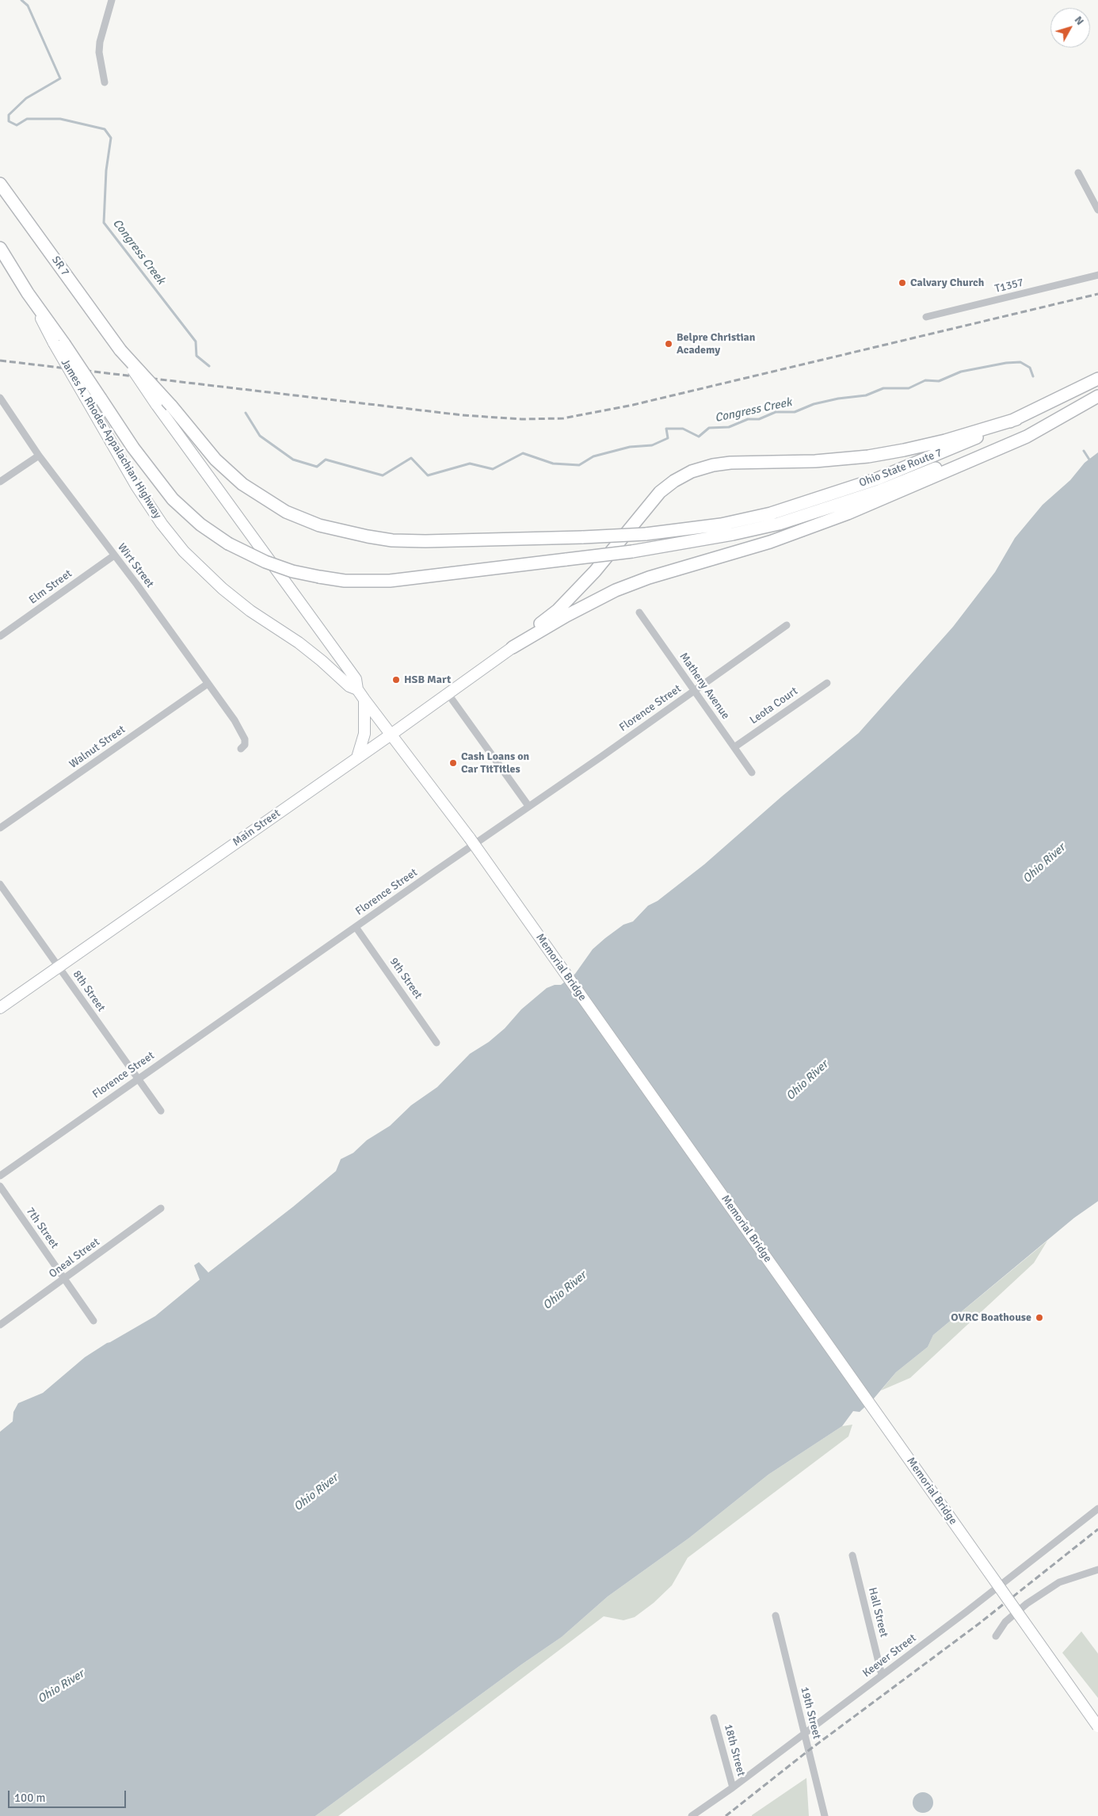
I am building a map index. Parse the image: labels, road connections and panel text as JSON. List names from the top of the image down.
{
  "streets": {
    "highway": ["SR 7", "Ohio State Route 7"],
    "main road": ["James A. Rhodes Appalachian Highway", "Main Street", "Memorial Bridge"],
    "street": [
      "T1357",
      "Wirt Street",
      "Elm Street",
      "Matheny Avenue",
      "Leota Court",
      "Florence Street",
      "Walnut Street",
      "9th Street",
      "8th Street",
      "7th Street",
      "Oneal Street",
      "Hall Street",
      "Keever Street",
      "19th Street",
      "18th Street"
    ]
  },
  "crossings": [
    ["SR 7", "James A. Rhodes Appalachian Highway"],
    ["SR 7", "Ohio State Route 7"],
    ["James A. Rhodes Appalachian Highway", "Ohio State Route 7"],
    ["James A. Rhodes Appalachian Highway", "Main Street"],
    ["James A. Rhodes Appalachian Highway", "Memorial Bridge"],
    ["Wirt Street", "Elm Street"],
    ["Wirt Street", "Walnut Street"],
    ["Matheny Avenue", "Leota Court"],
    ["Matheny Avenue", "Florence Street"],
    ["Florence Street", "9th Street"],
    ["Florence Street", "8th Street"],
    ["Main Street", "Memorial Bridge"],
    ["Main Street", "8th Street"],
    ["7th Street", "Oneal Street"],
    ["Hall Street", "Keever Street"],
    ["Keever Street", "19th Street"],
    ["Keever Street", "18th Street"]
  ],
  "water": ["Congress Creek", "Ohio River"],
  "places": [
    "Calvary Church",
    "Belpre Christian Academy",
    "HSB Mart",
    "Cash Loans on Car TitTitles",
    "OVRC Boathouse"
  ],
  "scale_bar": "100 m",
  "north": "top right"
}
